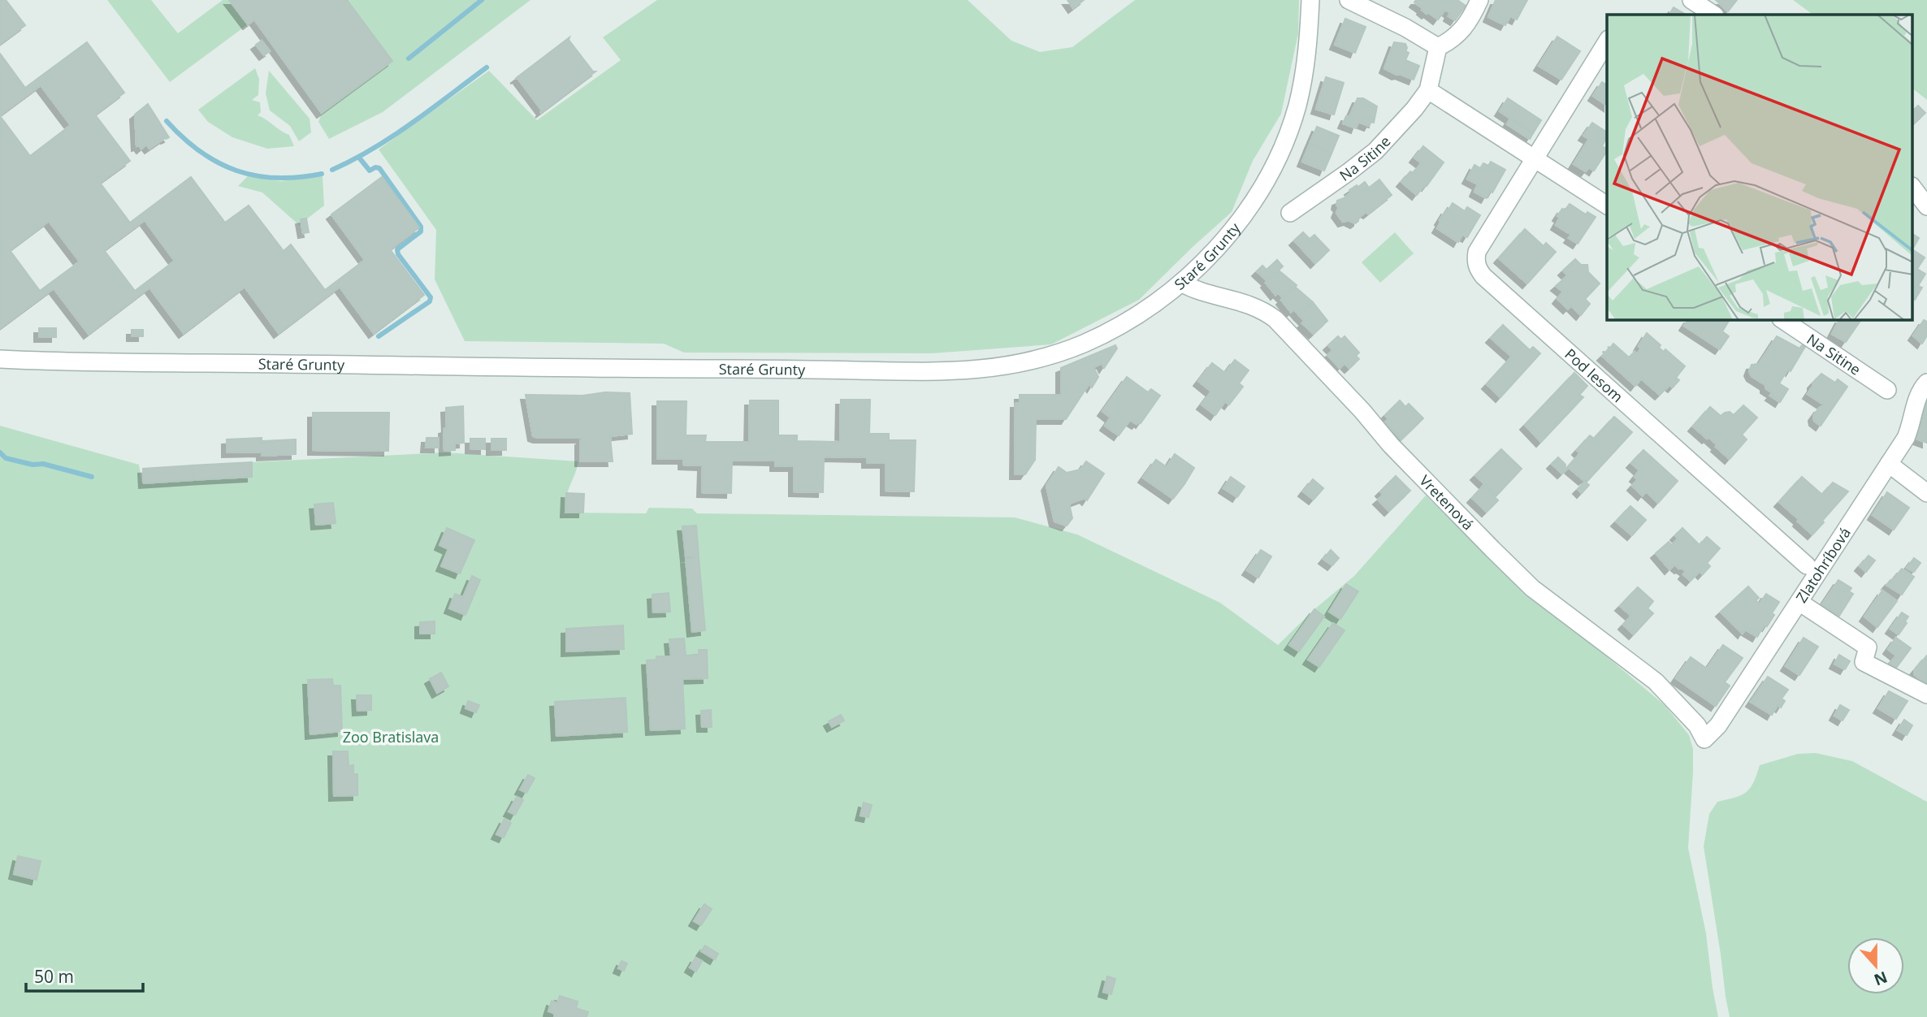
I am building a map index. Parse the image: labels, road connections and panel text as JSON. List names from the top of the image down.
{
  "streets": {
    "street": [
      "Na Sitine",
      "Staré Grunty",
      "Pod lesom",
      "Vretenová",
      "Zlatohríbová"
    ]
  },
  "crossings": [
    ["Staré Grunty", "Vretenová"],
    ["Vretenová", "Zlatohríbová"]
  ],
  "parks": ["Zoo Bratislava"],
  "scale_bar": "50 m",
  "north": "bottom"
}
